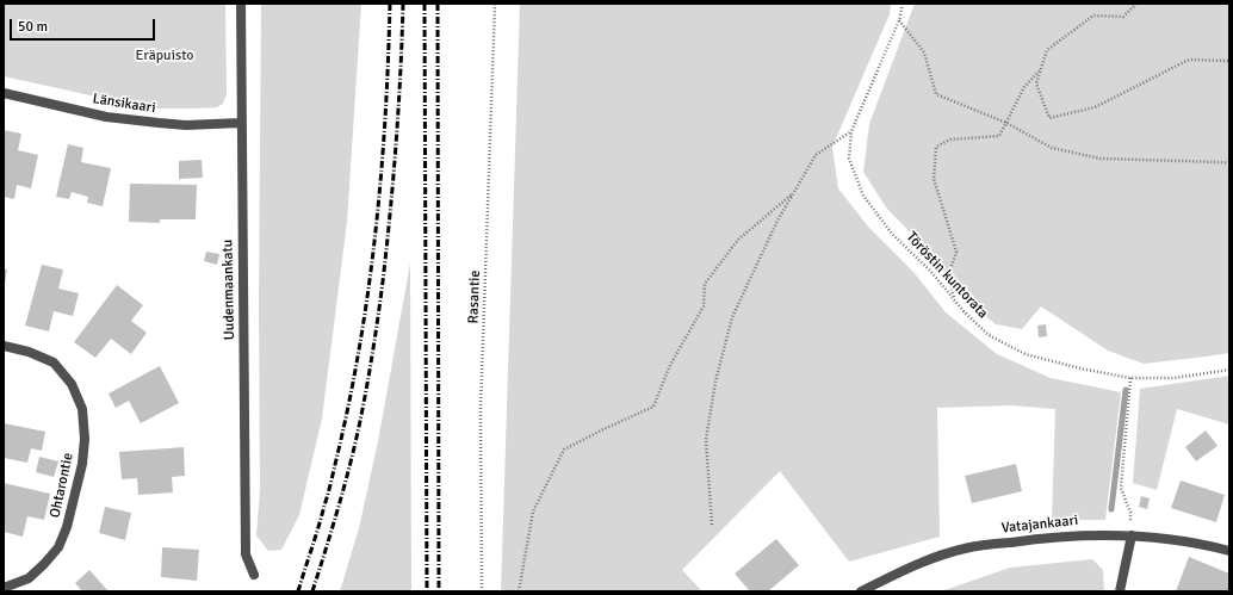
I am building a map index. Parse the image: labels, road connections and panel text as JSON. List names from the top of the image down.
{
  "streets": {
    "street": [
      "Länsikaari",
      "Uudenmaankatu",
      "Ohtarontie",
      "Vatajankaari"
    ],
    "path": ["Töröstin kuntorata", "Rasantie"]
  },
  "crossings": [
    ["Länsikaari", "Uudenmaankatu"]
  ],
  "parks": ["Eräpuisto"],
  "scale_bar": "50 m"
}
